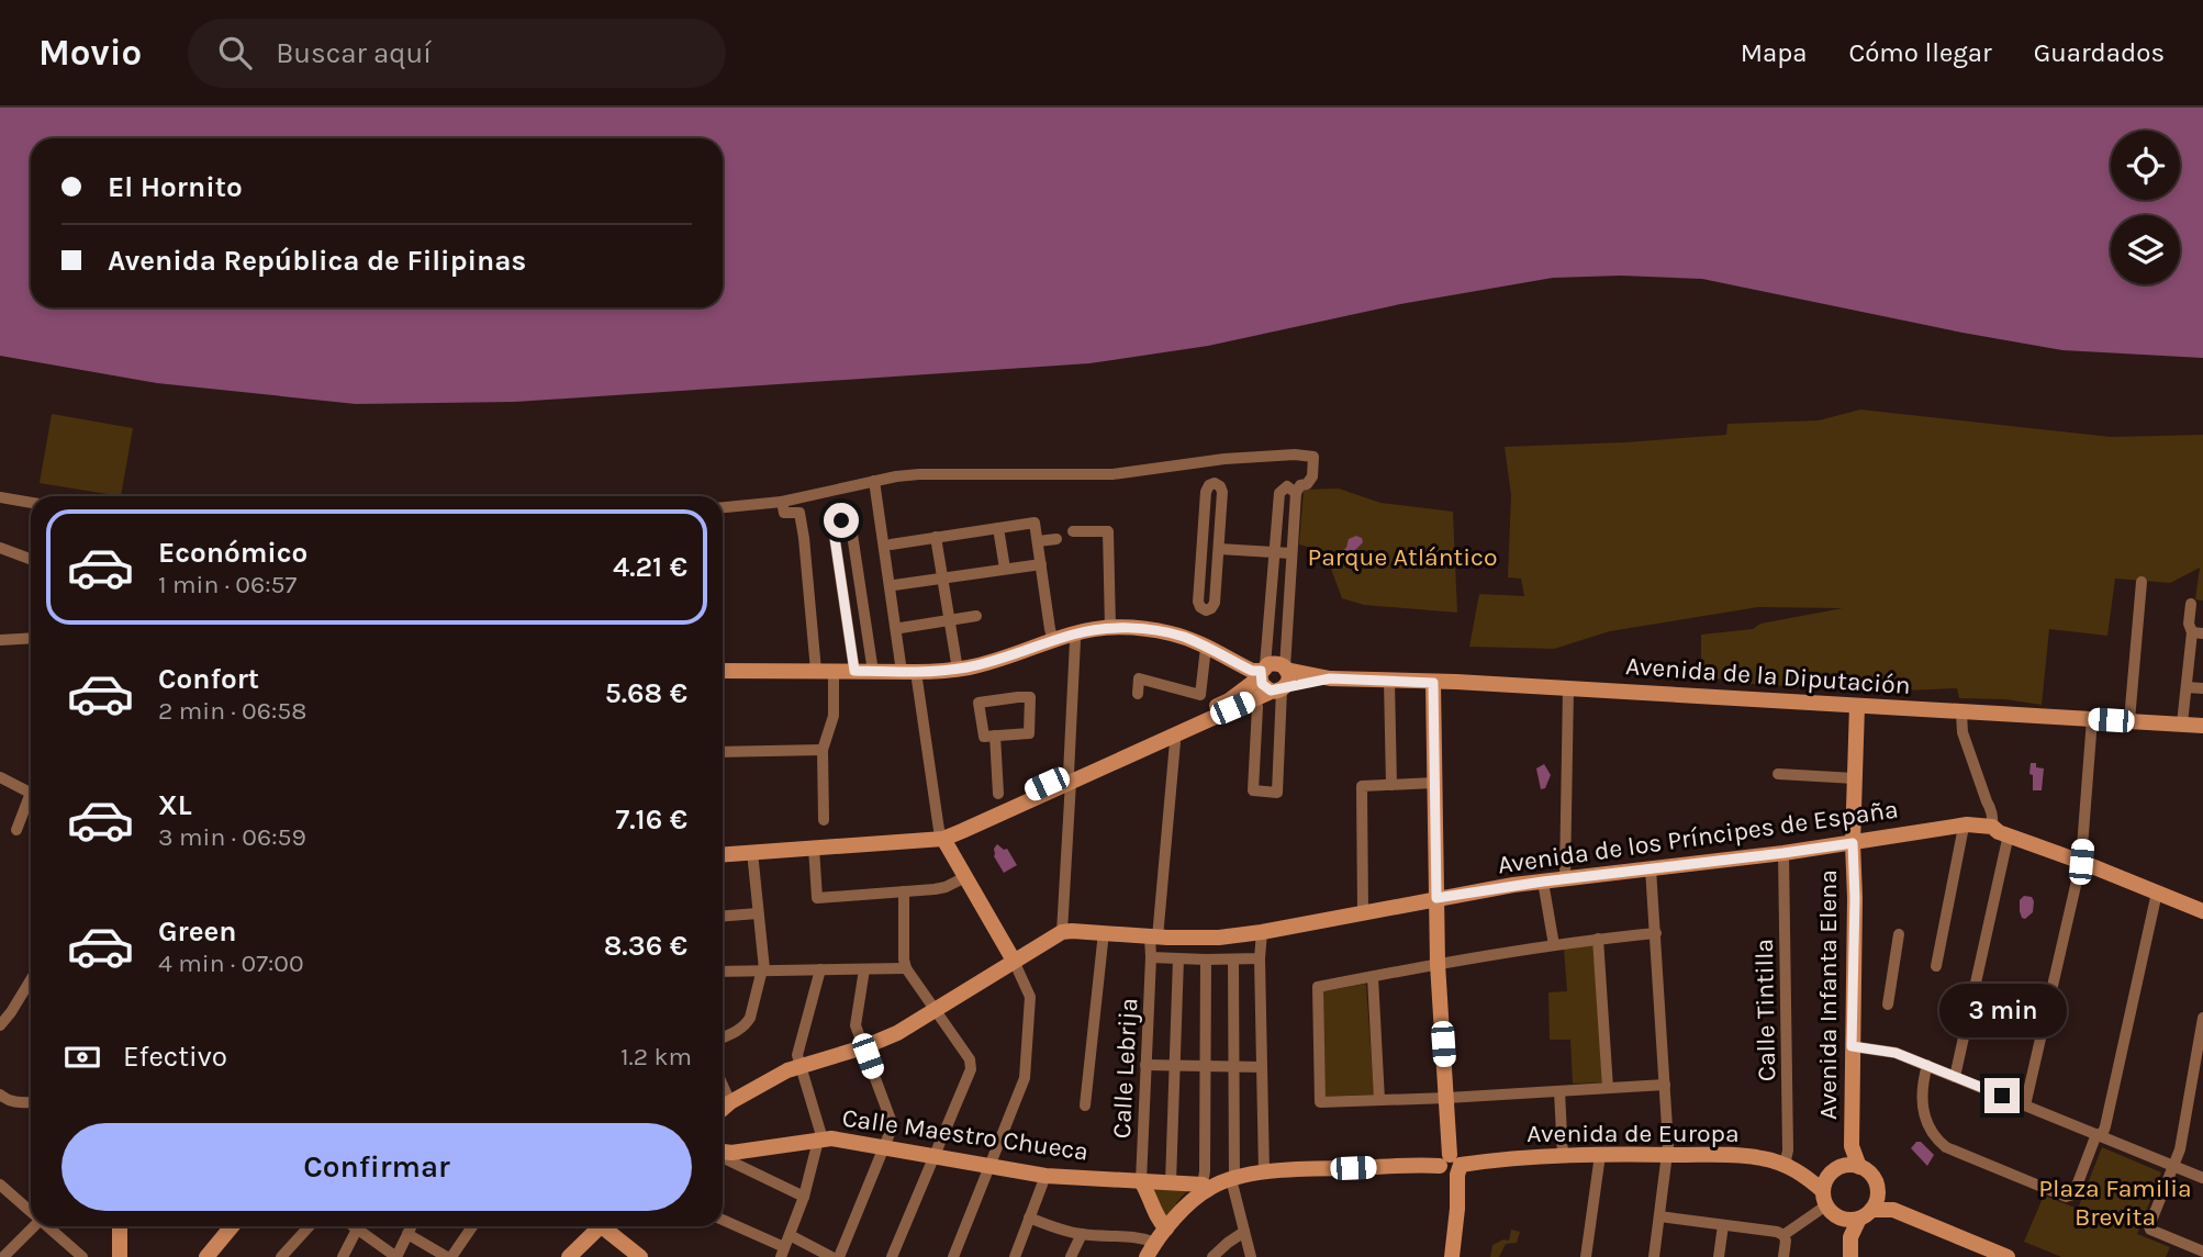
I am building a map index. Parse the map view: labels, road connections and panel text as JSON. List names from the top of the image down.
{
  "streets": {
    "street": [
      "Avenida de la Diputación",
      "Avenida de los Príncipes de España",
      "Avenida Infanta Elena",
      "Calle Tintilla",
      "Calle Lebrija",
      "Avenida de Europa",
      "Calle Maestro Chueca"
    ]
  },
  "crossings": [
    ["Avenida de la Diputación", "Avenida Infanta Elena"],
    ["Avenida de la Diputación", "Calle Lebrija"],
    ["Avenida de los Príncipes de España", "Avenida Infanta Elena"],
    ["Avenida de los Príncipes de España", "Calle Tintilla"],
    ["Avenida de los Príncipes de España", "Calle Lebrija"],
    ["Avenida Infanta Elena", "Avenida de Europa"],
    ["Calle Tintilla", "Avenida de Europa"],
    ["Calle Lebrija", "Calle Maestro Chueca"],
    ["Avenida de Europa", "Calle Maestro Chueca"]
  ],
  "parks": ["Parque Atlántico", "Plaza Familia Brevita"],
  "page": {
    "header": "Movio",
    "search": "Buscar aquí",
    "nav": ["Mapa", "Cómo llegar", "Guardados"],
    "banner": ["El Hornito", "Avenida República de Filipinas"],
    "list": [
      {
        "name": "Económico",
        "note": "1 min · 06:57",
        "value": "4.21 €"
      },
      {
        "name": "Confort",
        "note": "2 min · 06:58",
        "value": "5.68 €"
      },
      {
        "name": "XL",
        "note": "3 min · 06:59",
        "value": "7.16 €"
      },
      {
        "name": "Green",
        "note": "4 min · 07:00",
        "value": "8.36 €"
      }
    ],
    "bubble": "3 min",
    "pay": ["Efectivo", "1.2 km"],
    "buttons": "Confirmar"
  }
}
